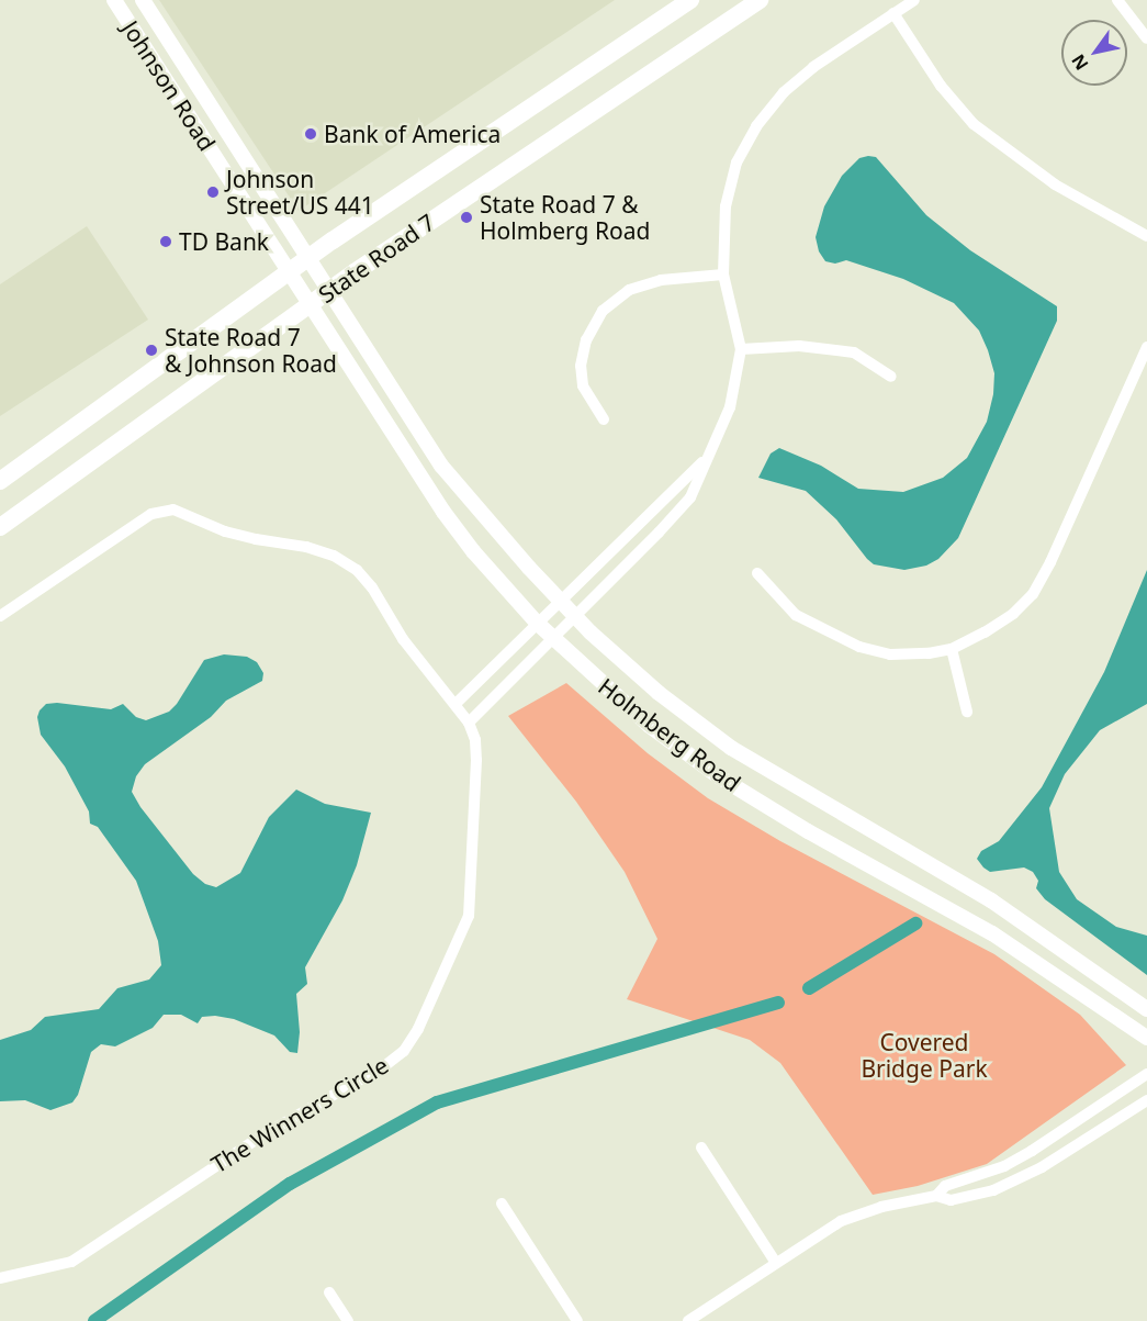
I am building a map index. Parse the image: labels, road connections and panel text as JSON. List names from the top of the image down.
{
  "streets": {
    "main road": ["State Road 7"],
    "street": ["Johnson Road", "Holmberg Road", "The Winners Circle"]
  },
  "crossings": [
    ["Johnson Road", "State Road 7"],
    ["Johnson Road", "Holmberg Road"],
    ["State Road 7", "Holmberg Road"]
  ],
  "parks": ["Covered Bridge Park"],
  "places": [
    "Bank of America",
    "Johnson Street/US 441",
    "State Road 7 & Holmberg Road",
    "TD Bank",
    "State Road 7 & Johnson Road"
  ],
  "north": "bottom left"
}
